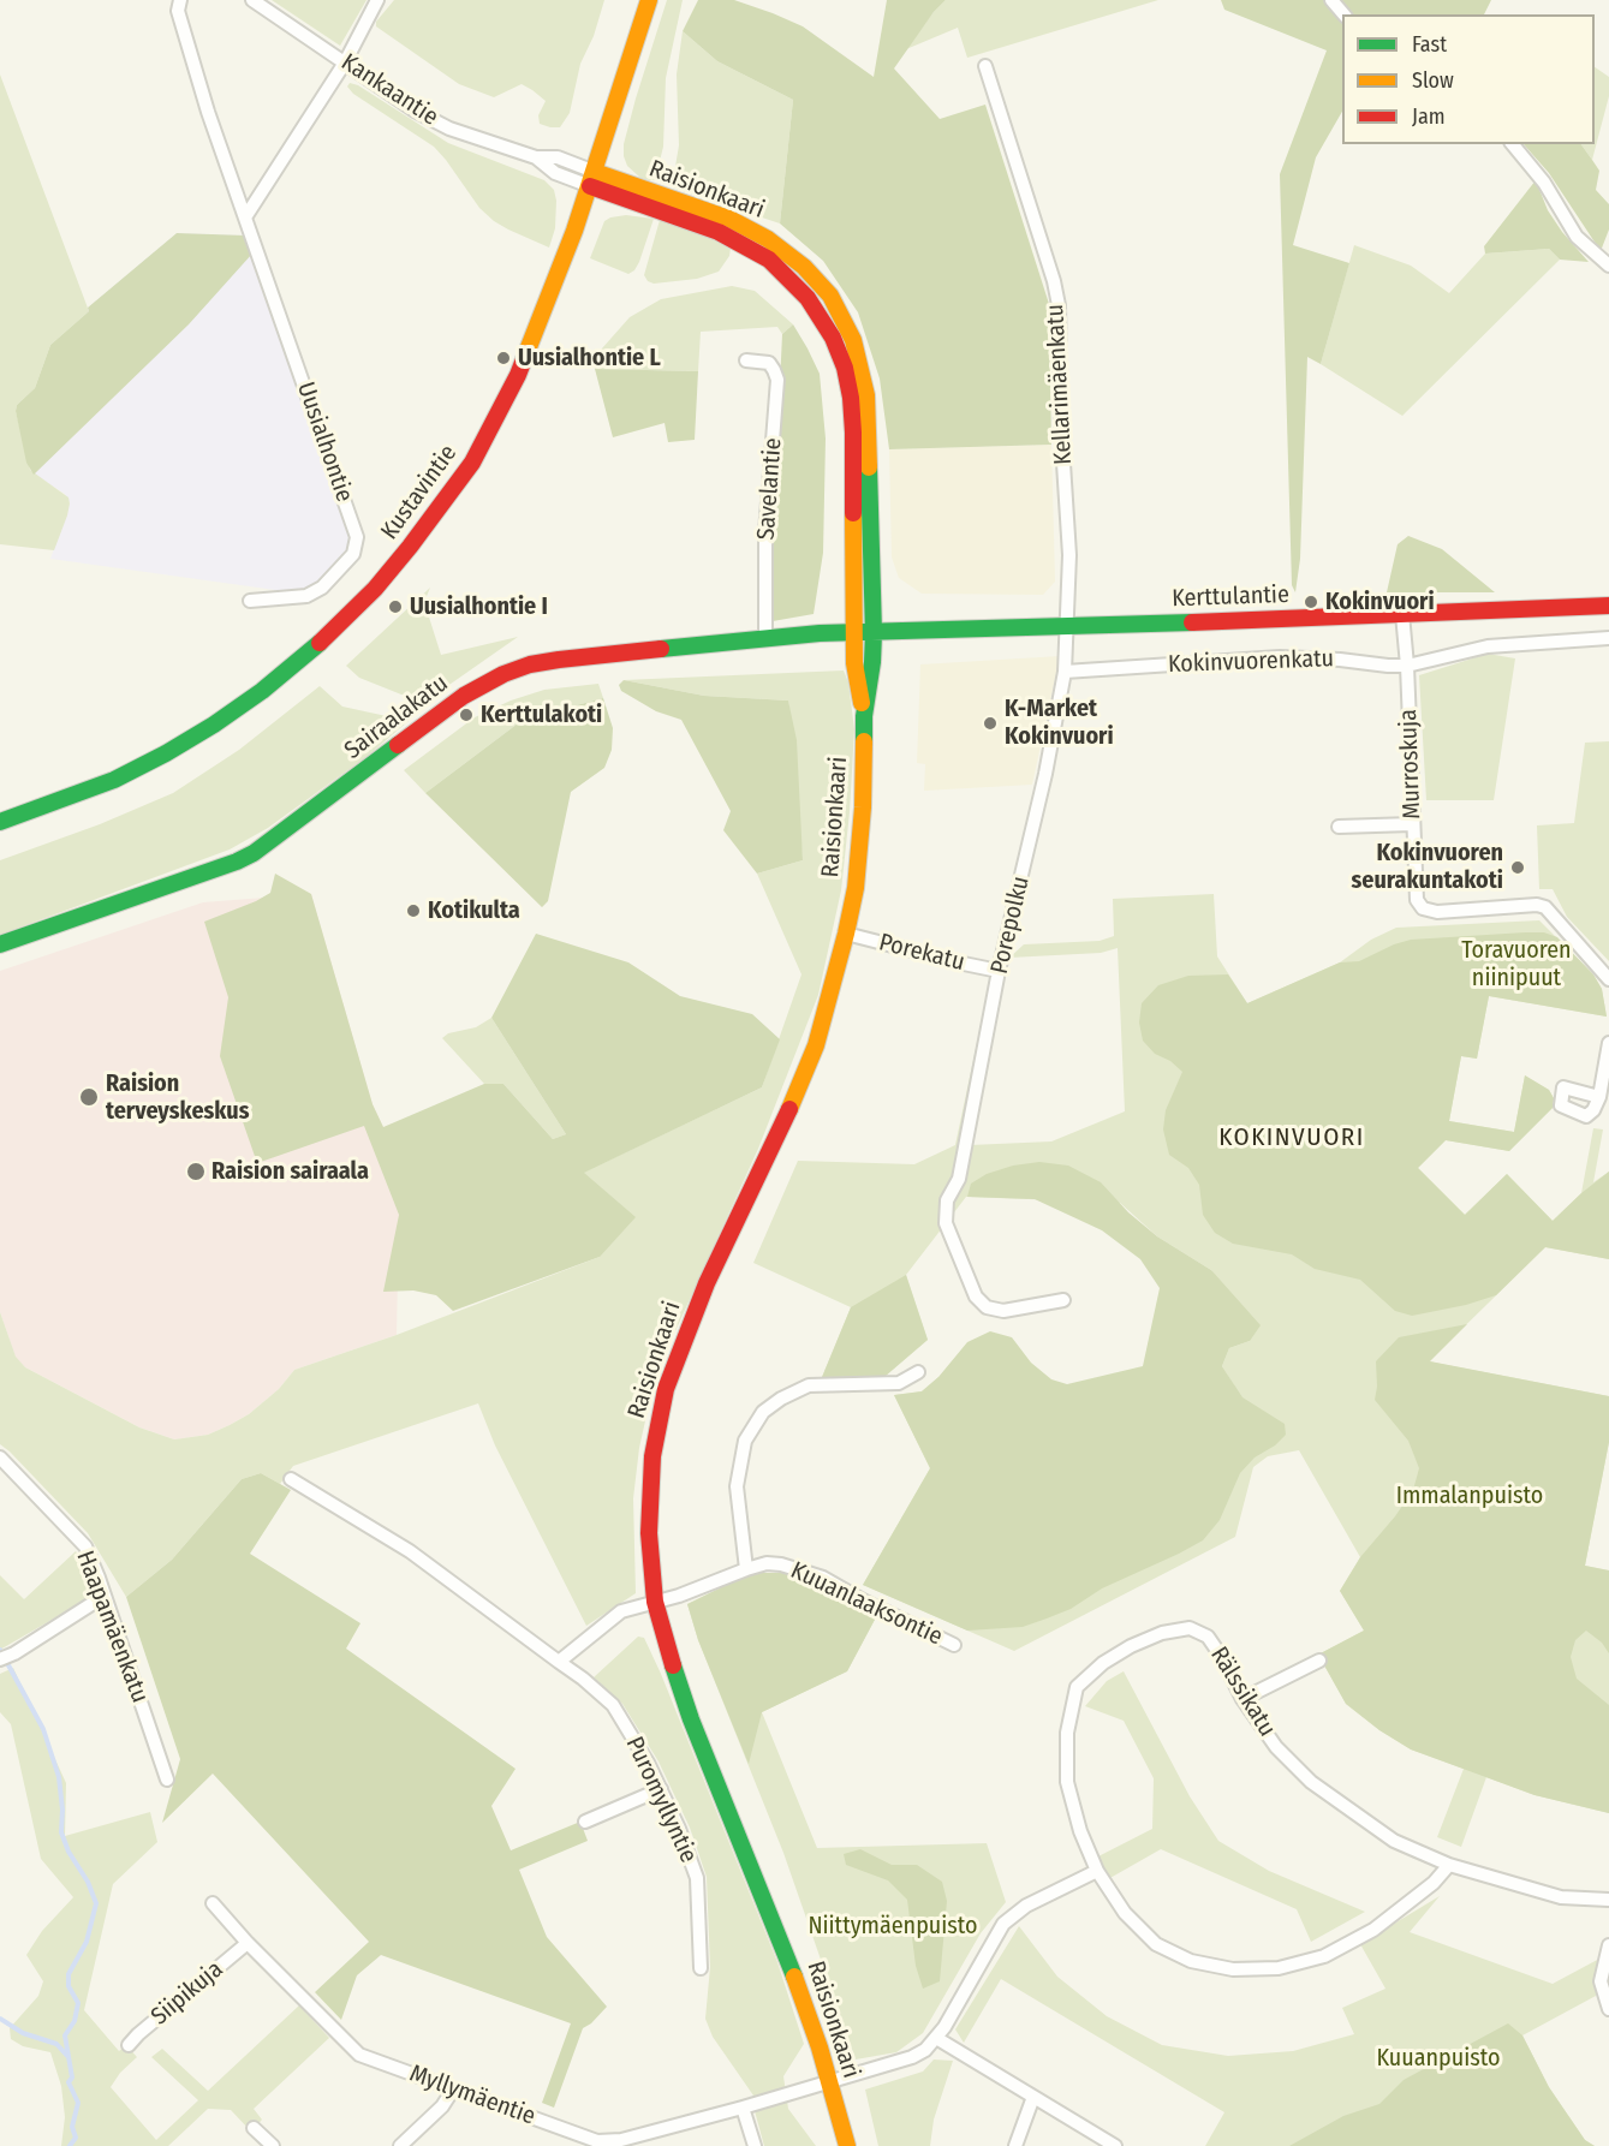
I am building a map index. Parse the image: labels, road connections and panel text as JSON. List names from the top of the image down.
{
  "streets": {
    "main road": [
      "Raisionkaari",
      "Kustavintie",
      "Kerttulantie",
      "Sairaalakatu"
    ],
    "street": [
      "Kankaantie",
      "Kellarimäenkatu",
      "Uusialhontie",
      "Savelantie",
      "Kokinvuorenkatu",
      "Murroskuja",
      "Porepolku",
      "Porekatu",
      "Kuuanlaaksontie",
      "Haapamäenkatu",
      "Rälssikatu",
      "Puromyllyntie",
      "Siipikuja",
      "Myllymäentie"
    ]
  },
  "crossings": [
    ["Kankaantie", "Raisionkaari"],
    ["Kankaantie", "Kustavintie"],
    ["Raisionkaari", "Kustavintie"],
    ["Raisionkaari", "Kerttulantie"],
    ["Raisionkaari", "Sairaalakatu"],
    ["Raisionkaari", "Porekatu"],
    ["Raisionkaari", "Kuuanlaaksontie"],
    ["Raisionkaari", "Myllymäentie"],
    ["Kellarimäenkatu", "Kerttulantie"],
    ["Savelantie", "Sairaalakatu"],
    ["Kerttulantie", "Sairaalakatu"],
    ["Kerttulantie", "Murroskuja"],
    ["Kokinvuorenkatu", "Murroskuja"],
    ["Kokinvuorenkatu", "Porepolku"],
    ["Porepolku", "Porekatu"],
    ["Siipikuja", "Myllymäentie"]
  ],
  "districts": ["KOKINVUORI"],
  "parks": [
    "Toravuoren niinipuut",
    "Immalanpuisto",
    "Niittymäenpuisto",
    "Kuuanpuisto"
  ],
  "places": [
    "Uusialhontie L",
    "Kokinvuori",
    "Uusialhontie I",
    "Kerttulakoti",
    "K-Market Kokinvuori",
    "Kokinvuoren seurakuntakoti",
    "Kotikulta",
    "Raision terveyskeskus",
    "Raision sairaala"
  ],
  "legend": ["Fast", "Slow", "Jam"]
}
